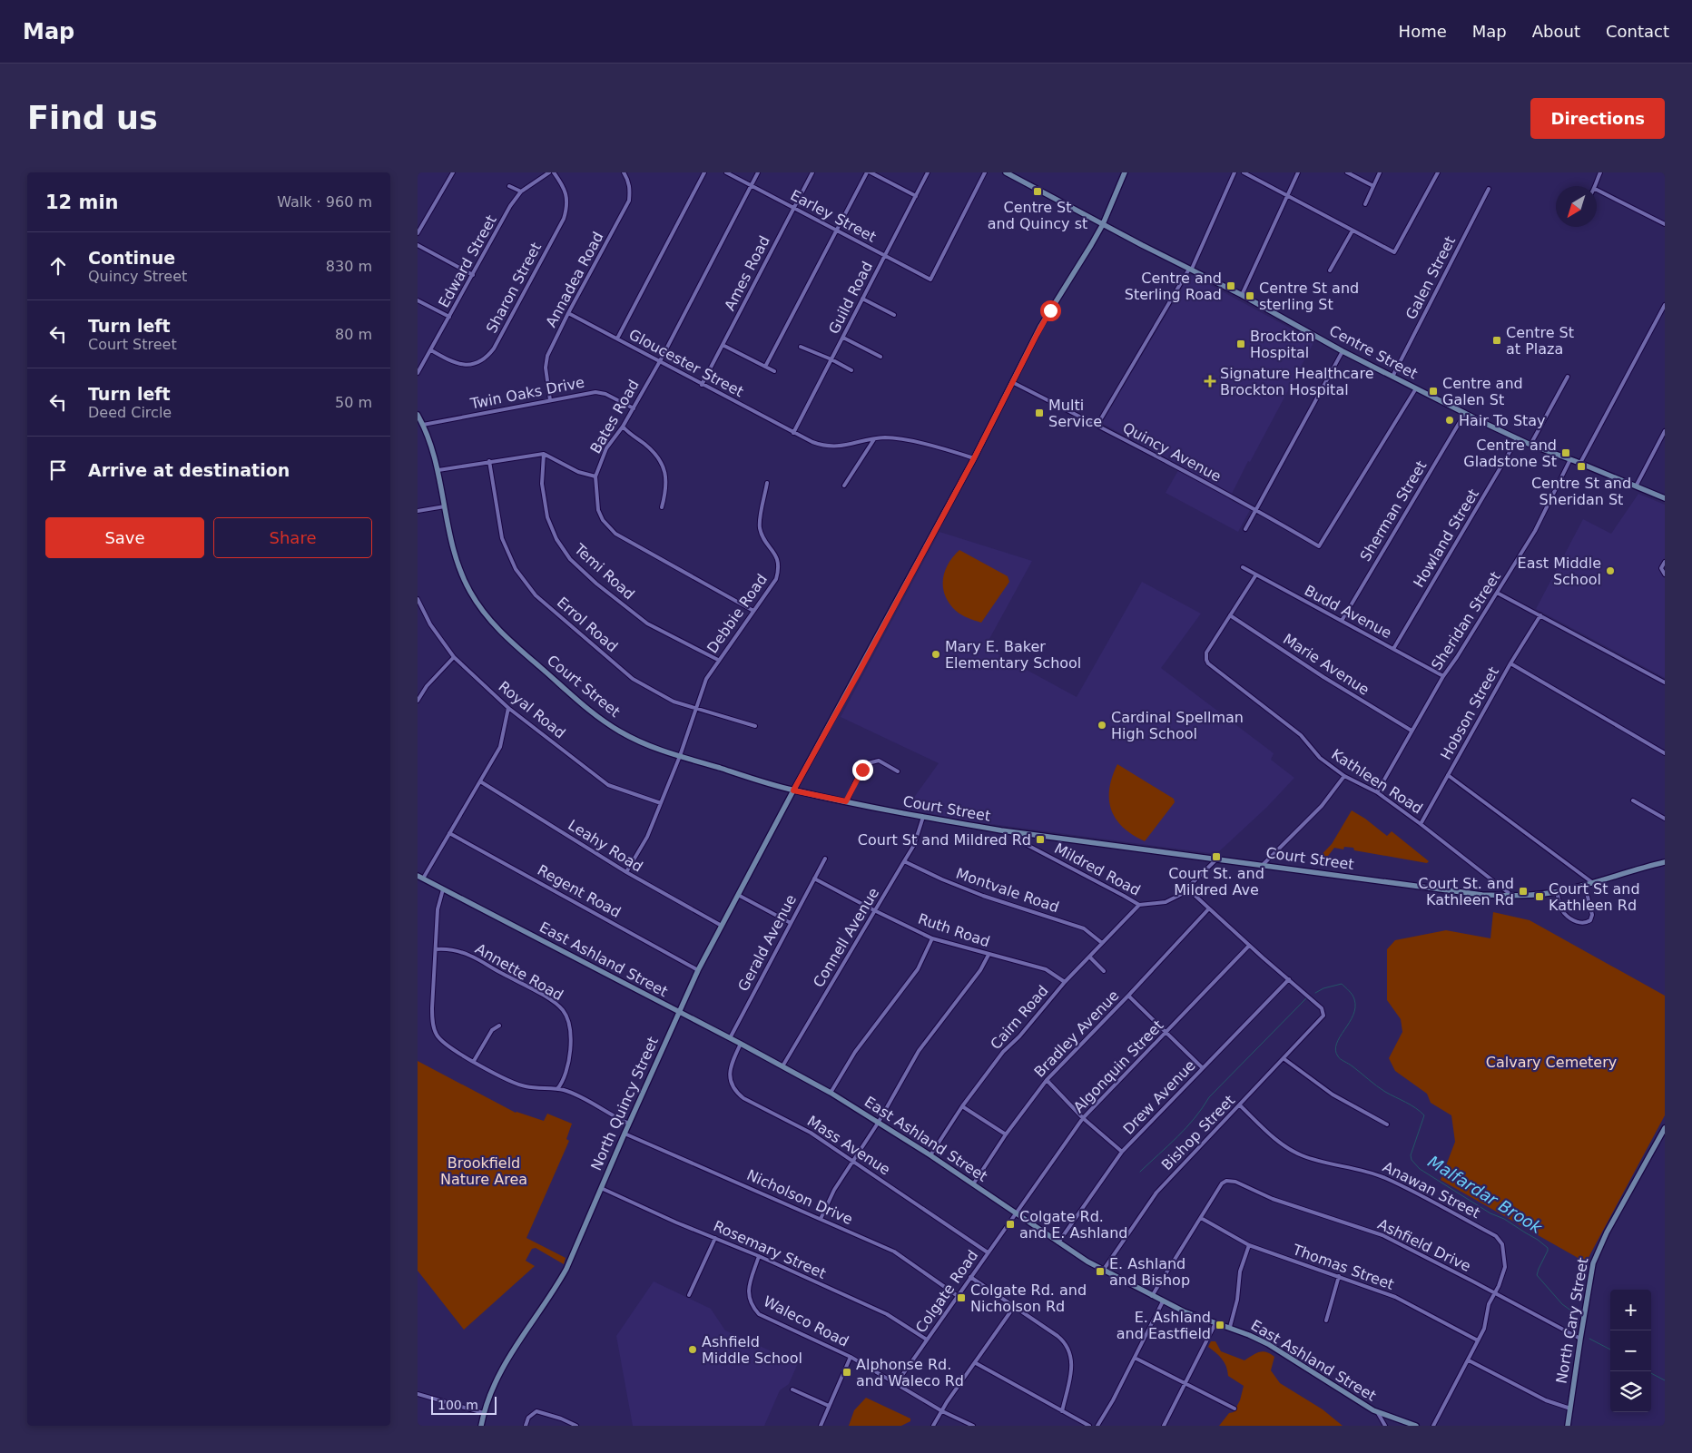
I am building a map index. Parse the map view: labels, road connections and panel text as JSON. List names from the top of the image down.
{
  "streets": {
    "main road": [
      "Centre Street",
      "Court Street",
      "East Ashland Street",
      "North Quincy Street",
      "North Cary Street"
    ],
    "street": [
      "Earley Street",
      "Edward Street",
      "Ames Road",
      "Galen Street",
      "Annadea Road",
      "Sharon Street",
      "Guild Road",
      "Gloucester Street",
      "Twin Oaks Drive",
      "Bates Road",
      "Quincy Avenue",
      "Sherman Street",
      "Howland Street",
      "Temi Road",
      "Budd Avenue",
      "Debbie Road",
      "Sheridan Street",
      "Errol Road",
      "Marie Avenue",
      "Royal Road",
      "Hobson Street",
      "Kathleen Road",
      "Leahy Road",
      "Mildred Road",
      "Montvale Road",
      "Regent Road",
      "Ruth Road",
      "Connell Avenue",
      "Gerald Avenue",
      "Annette Road",
      "Cairn Road",
      "Bradley Avenue",
      "Algonquin Street",
      "Drew Avenue",
      "Bishop Street",
      "Mass Avenue",
      "Anawan Street",
      "Nicholson Drive",
      "Ashfield Drive",
      "Rosemary Street",
      "Thomas Street",
      "Colgate Road",
      "Waleco Road"
    ]
  },
  "crossings": [
    ["Earley Street", "Ames Road"],
    ["Earley Street", "Guild Road"],
    ["Earley Street", "Bates Road"],
    ["Edward Street", "Sharon Street"],
    ["Ames Road", "Gloucester Street"],
    ["Galen Street", "Centre Street"],
    ["Annadea Road", "Gloucester Street"],
    ["Annadea Road", "Twin Oaks Drive"],
    ["Guild Road", "Gloucester Street"],
    ["Centre Street", "Quincy Avenue"],
    ["Centre Street", "Sherman Street"],
    ["Centre Street", "Howland Street"],
    ["Centre Street", "Sheridan Street"],
    ["Centre Street", "North Quincy Street"],
    ["Gloucester Street", "Bates Road"],
    ["Gloucester Street", "North Quincy Street"],
    ["Twin Oaks Drive", "Bates Road"],
    ["Twin Oaks Drive", "Court Street"],
    ["Bates Road", "Debbie Road"],
    ["Quincy Avenue", "North Quincy Street"],
    ["Sherman Street", "Budd Avenue"],
    ["Howland Street", "Budd Avenue"],
    ["Temi Road", "Debbie Road"],
    ["Budd Avenue", "Sheridan Street"],
    ["Budd Avenue", "Kathleen Road"],
    ["Debbie Road", "Errol Road"],
    ["Debbie Road", "Court Street"],
    ["Debbie Road", "Royal Road"],
    ["Debbie Road", "Leahy Road"],
    ["Sheridan Street", "Marie Avenue"],
    ["Sheridan Street", "Kathleen Road"],
    ["Marie Avenue", "Kathleen Road"],
    ["Court Street", "Kathleen Road"],
    ["Court Street", "Mildred Road"],
    ["Court Street", "Connell Avenue"],
    ["Court Street", "North Quincy Street"],
    ["Hobson Street", "Kathleen Road"],
    ["Leahy Road", "North Quincy Street"],
    ["Mildred Road", "Cairn Road"],
    ["Montvale Road", "Connell Avenue"],
    ["Montvale Road", "Cairn Road"],
    ["Regent Road", "North Quincy Street"],
    ["Ruth Road", "Connell Avenue"],
    ["Ruth Road", "Gerald Avenue"],
    ["Ruth Road", "Cairn Road"],
    ["Connell Avenue", "East Ashland Street"],
    ["Gerald Avenue", "East Ashland Street"],
    ["East Ashland Street", "Cairn Road"],
    ["East Ashland Street", "Bradley Avenue"],
    ["East Ashland Street", "Algonquin Street"],
    ["East Ashland Street", "Drew Avenue"],
    ["East Ashland Street", "North Quincy Street"],
    ["East Ashland Street", "Bishop Street"],
    ["East Ashland Street", "Mass Avenue"],
    ["East Ashland Street", "Colgate Road"],
    ["Algonquin Street", "Colgate Road"],
    ["Drew Avenue", "Bishop Street"],
    ["North Quincy Street", "Nicholson Drive"],
    ["North Quincy Street", "Rosemary Street"],
    ["Bishop Street", "Anawan Street"],
    ["Mass Avenue", "Colgate Road"],
    ["Anawan Street", "Ashfield Drive"],
    ["Anawan Street", "Thomas Street"],
    ["Nicholson Drive", "Colgate Road"],
    ["Ashfield Drive", "Thomas Street"],
    ["Ashfield Drive", "North Cary Street"],
    ["Rosemary Street", "Colgate Road"],
    ["Rosemary Street", "Waleco Road"],
    ["Colgate Road", "Waleco Road"]
  ],
  "water": ["Malfardar Brook"],
  "parks": ["Calvary Cemetery", "Brookfield Nature Area"],
  "places": {
    "transit": [
      "Centre St and Quincy st",
      "Centre and Sterling Road",
      "Centre St and sterling St",
      "Centre St at Plaza",
      "Brockton Hospital",
      "Centre and Galen St",
      "Multi Service",
      "Centre and Gladstone St",
      "Centre St and Sheridan St",
      "Court St and Mildred Rd",
      "Court St. and Mildred Ave",
      "Court St. and Kathleen Rd",
      "Court St and Kathleen Rd",
      "Colgate Rd. and E. Ashland",
      "E. Ashland and Bishop",
      "Colgate Rd. and Nicholson Rd",
      "E. Ashland and Eastfield",
      "Alphonse Rd. and Waleco Rd"
    ],
    "health": ["Signature Healthcare Brockton Hospital"],
    "other": [
      "Hair To Stay",
      "East Middle School",
      "Mary E. Baker Elementary School",
      "Cardinal Spellman High School",
      "Ashfield Middle School"
    ]
  },
  "scale_bar": "100 m",
  "north": "bottom left",
  "page": {
    "header": "Map",
    "nav": [
      "Home",
      "Map",
      "About",
      "Contact"
    ],
    "buttons": [
      "Directions",
      ["Save", "Share"]
    ],
    "title": "Find us",
    "heading": ["12 min", "Walk · 960 m"],
    "list": [
      ["Continue", "Quincy Street", "830 m"],
      ["Turn left", "Court Street", "80 m"],
      ["Turn left", "Deed Circle", "50 m"],
      "Arrive at destination"
    ],
    "map_buttons": ["+", "−"],
    "scale": "100 m"
  }
}
